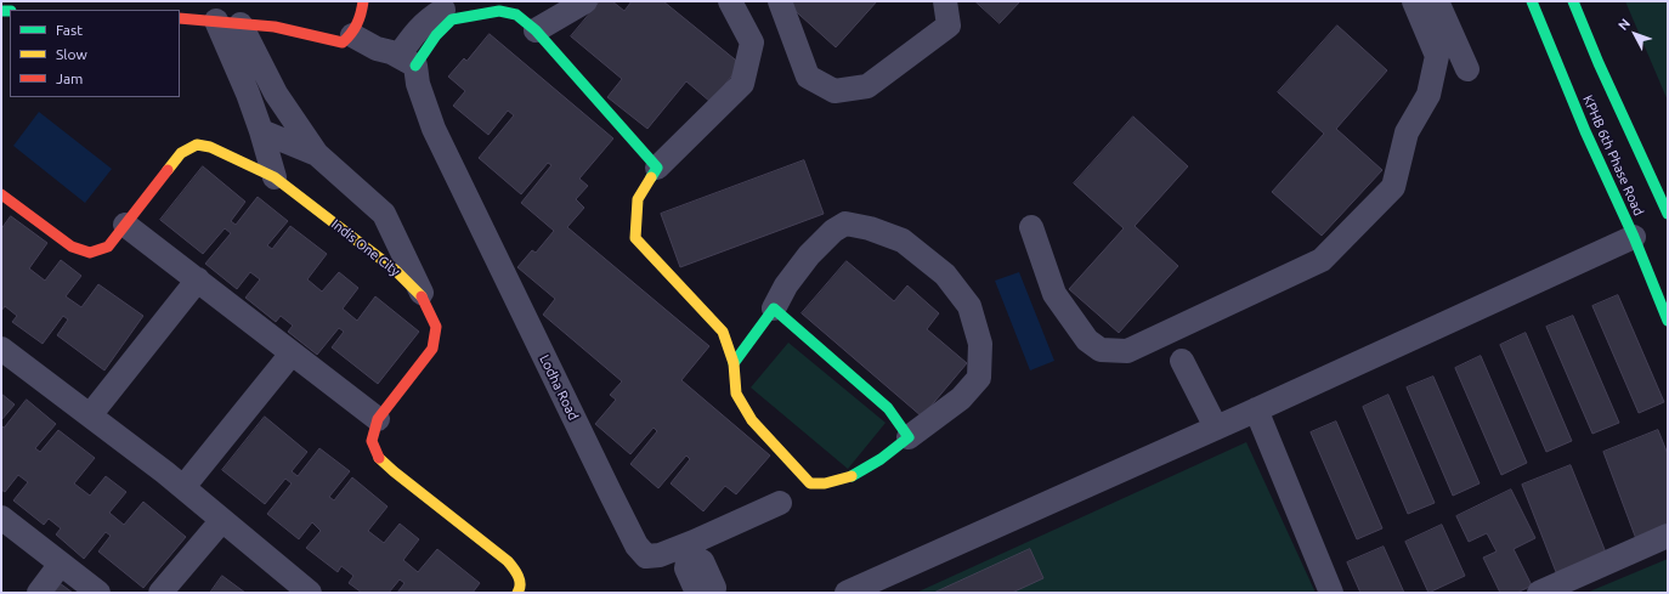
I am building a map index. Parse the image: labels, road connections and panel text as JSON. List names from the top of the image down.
{
  "streets": {
    "street": ["KPHB 6th Phase Road", "Indis One City", "Lodha Road"]
  },
  "legend": ["Fast", "Slow", "Jam"],
  "north": "top left"
}
